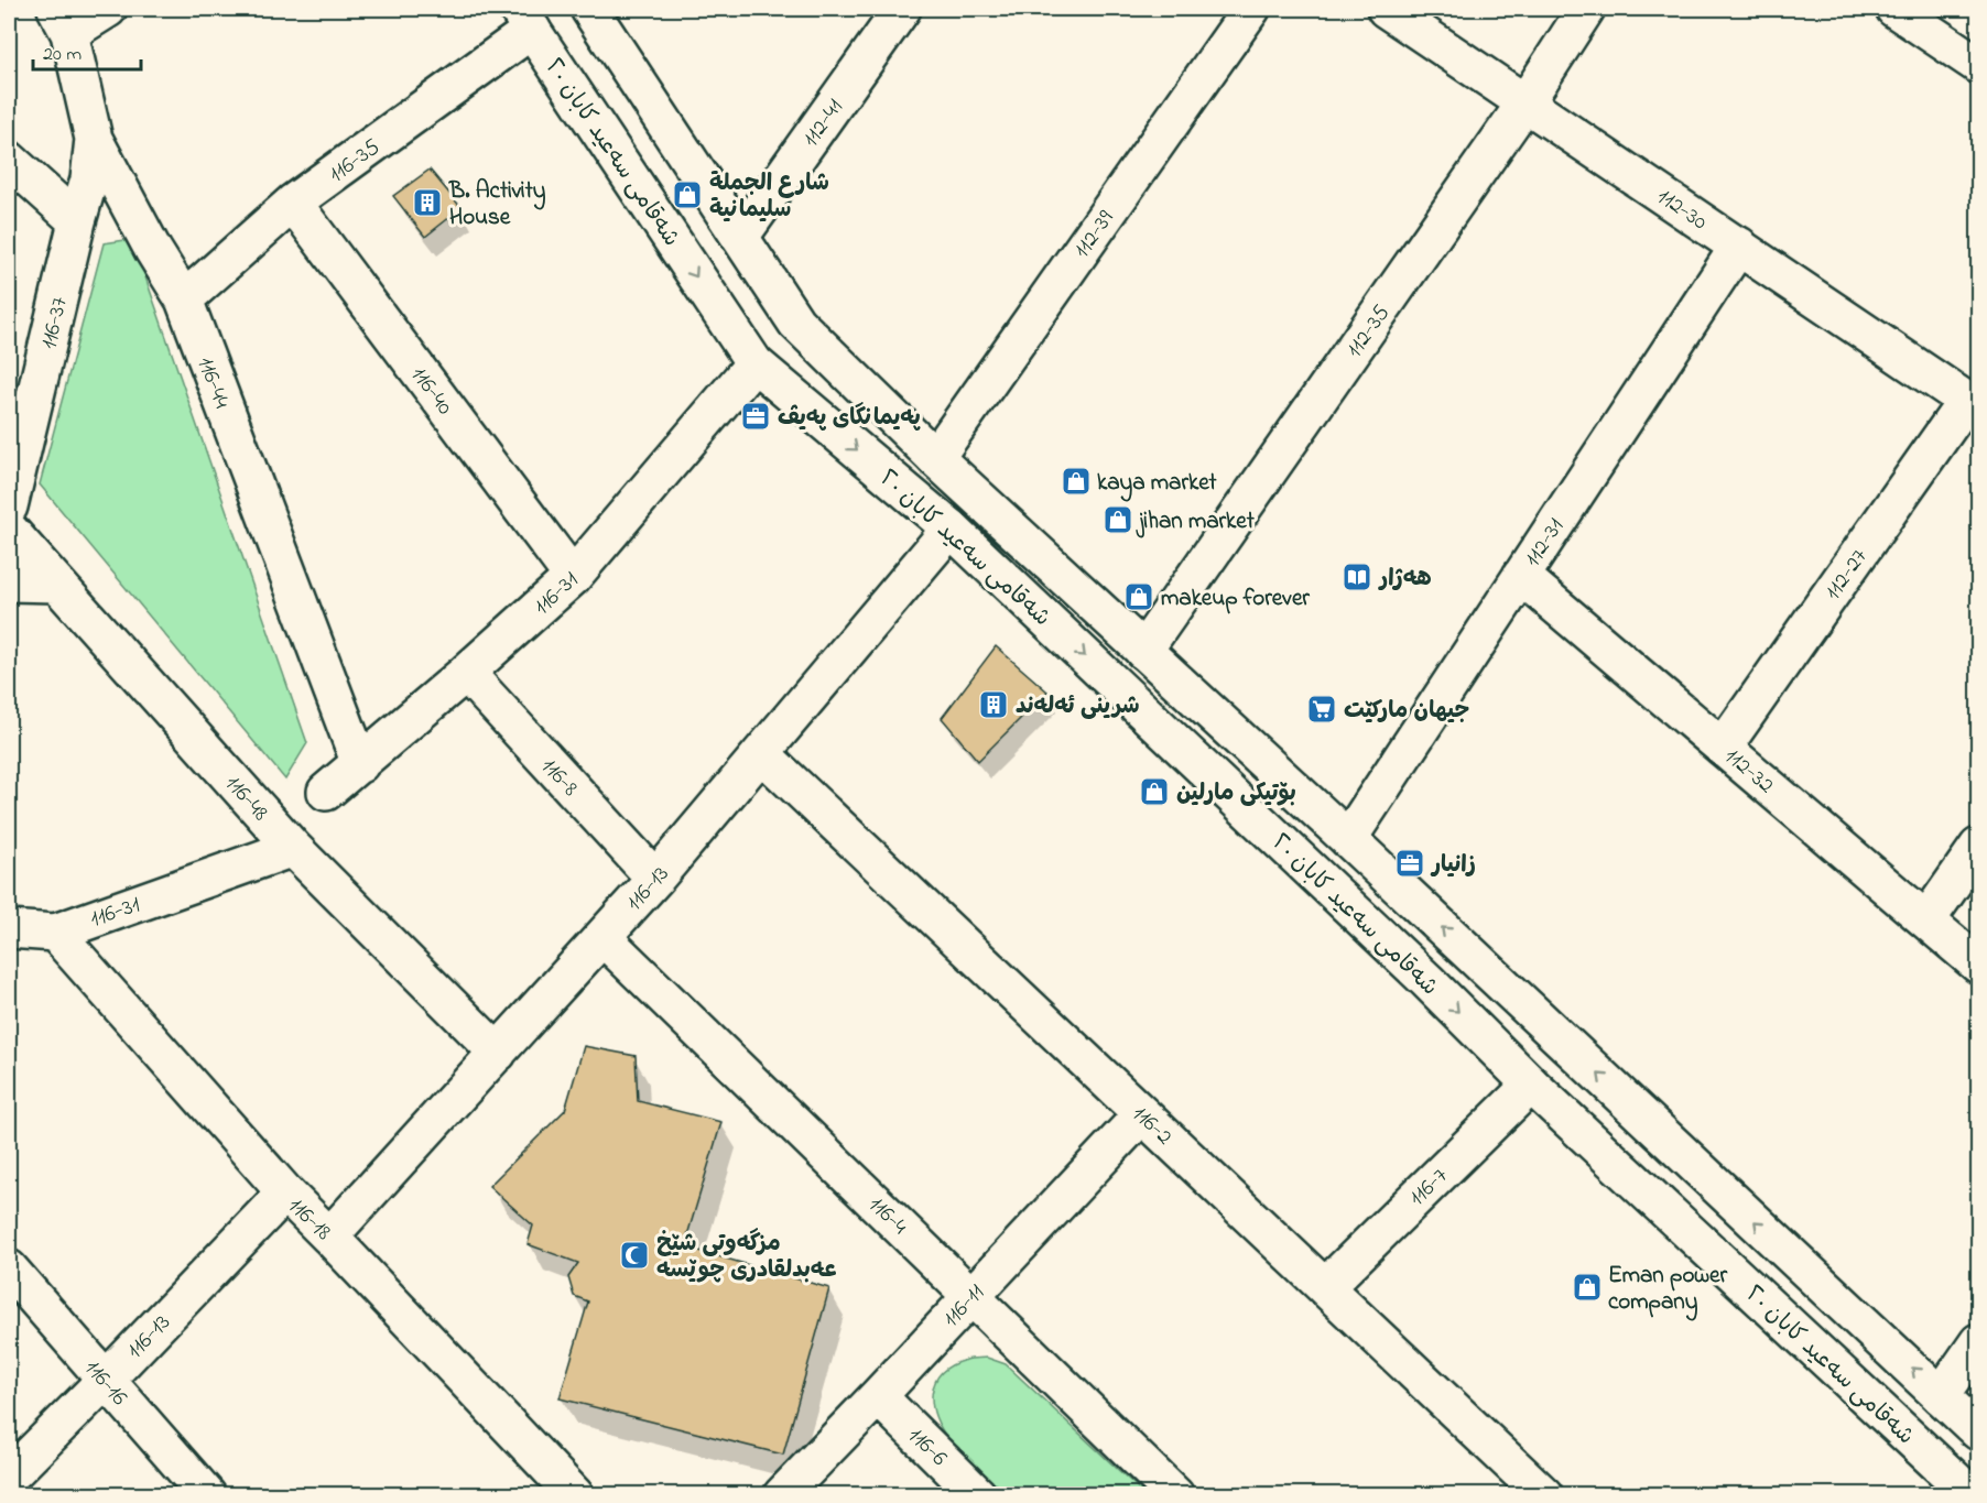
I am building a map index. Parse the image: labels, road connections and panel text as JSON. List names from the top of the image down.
{
  "streets": {
    "street": [
      "112-41",
      "شەقامی سەعید کابان ٢٠",
      "116-35",
      "112-30",
      "112-39",
      "116-37",
      "112-35",
      "116-44",
      "116-40",
      "112-31",
      "112-27",
      "116-31",
      "112-32",
      "116-8",
      "116-48",
      "116-13",
      "116-2",
      "116-7",
      "116-4",
      "116-18",
      "116-11",
      "116-16",
      "116-6"
    ]
  },
  "crossings": [
    ["112-41", "شەقامی سەعید کابان ٢٠"],
    ["شەقامی سەعید کابان ٢٠", "116-35"],
    ["شەقامی سەعید کابان ٢٠", "112-39"],
    ["شەقامی سەعید کابان ٢٠", "112-35"],
    ["شەقامی سەعید کابان ٢٠", "112-31"],
    ["شەقامی سەعید کابان ٢٠", "116-31"],
    ["شەقامی سەعید کابان ٢٠", "116-13"],
    ["شەقامی سەعید کابان ٢٠", "116-7"],
    ["116-35", "116-44"],
    ["116-35", "116-40"],
    ["112-30", "112-35"],
    ["112-30", "112-31"],
    ["112-30", "112-27"],
    ["116-37", "116-44"],
    ["116-44", "116-31"],
    ["116-40", "116-31"],
    ["112-31", "112-32"],
    ["112-27", "112-32"],
    ["116-31", "116-8"],
    ["116-31", "116-48"],
    ["116-31", "116-18"],
    ["116-8", "116-13"],
    ["116-48", "116-13"],
    ["116-13", "116-2"],
    ["116-13", "116-4"],
    ["116-13", "116-18"],
    ["116-13", "116-16"],
    ["116-2", "116-7"],
    ["116-2", "116-11"],
    ["116-4", "116-11"],
    ["116-11", "116-6"]
  ],
  "places": {
    "shop": [
      "شارع الجملة سليمانية",
      "kaya market",
      "jihan market",
      "makeup forever",
      "بۆتیکی مارلین",
      "Eman power company"
    ],
    "building": ["B. Activity House", "شرینی ئەلەند"],
    "office": ["پەیمانگای پەیڤ", "زانيار"],
    "library": ["هەژار"],
    "supermarket": ["جیهان مارکێت"],
    "mosque": ["مزگەوتی شێخ عەبدلقادری چوێسە"]
  },
  "scale_bar": "20 m"
}
